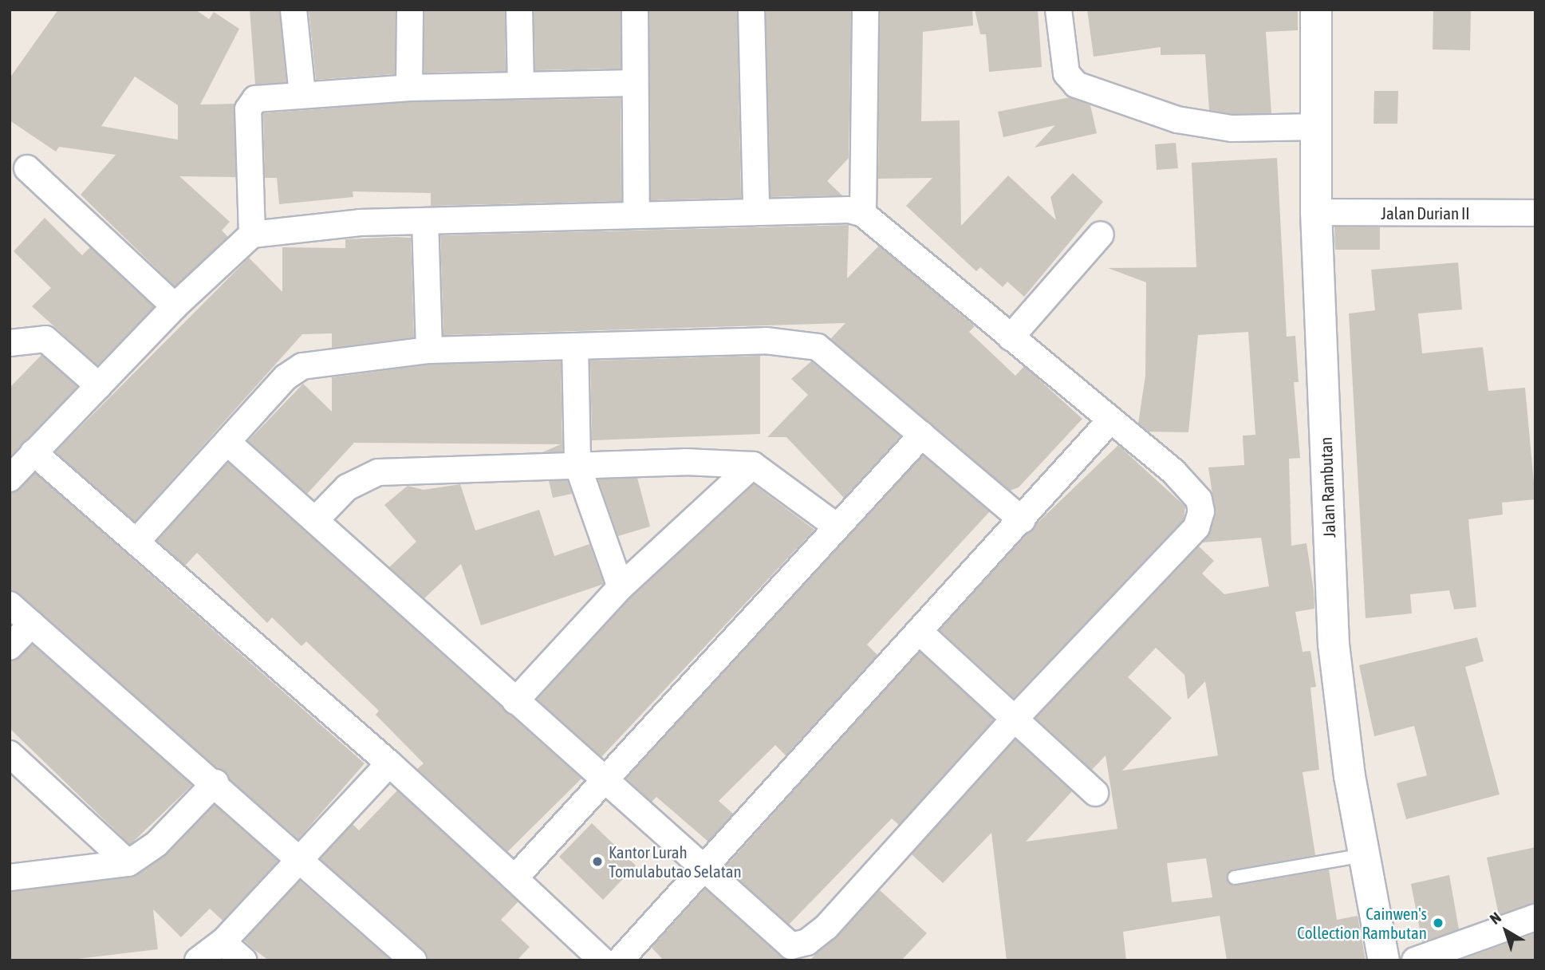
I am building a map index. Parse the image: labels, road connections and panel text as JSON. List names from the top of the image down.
{
  "streets": {
    "street": ["Jalan Durian II", "Jalan Rambutan"]
  },
  "crossings": [
    ["Jalan Durian II", "Jalan Rambutan"]
  ],
  "places": ["Kantor Lurah Tomulabutao Selatan", "Cainwen's Collection Rambutan"],
  "north": "top left"
}
